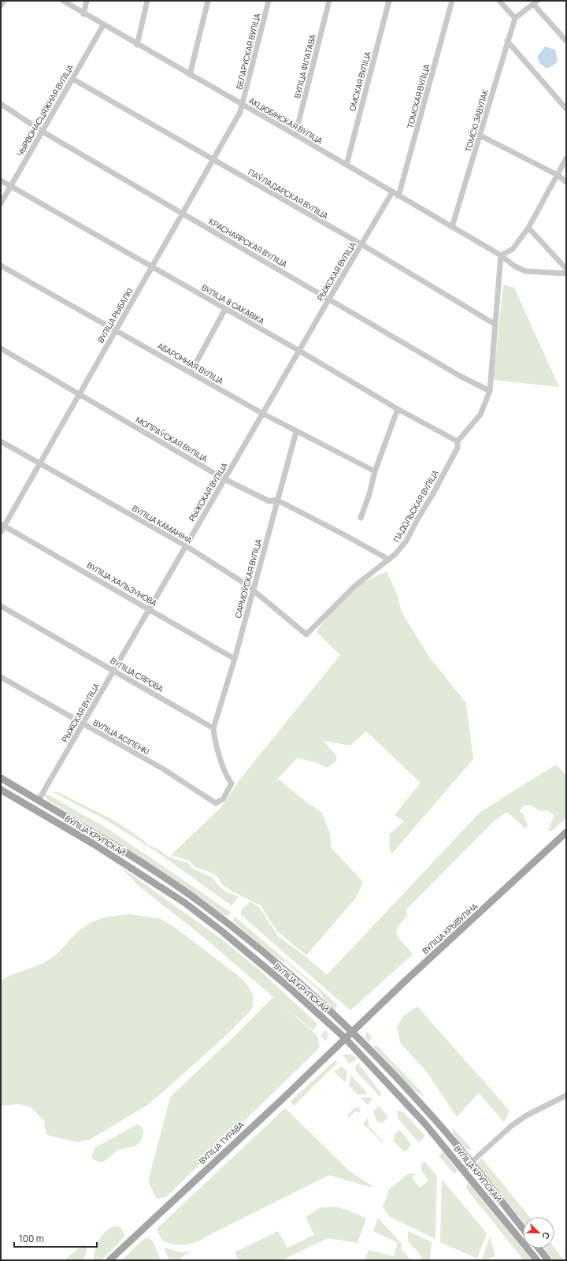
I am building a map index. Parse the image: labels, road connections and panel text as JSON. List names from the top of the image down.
{
  "streets": {
    "main road": ["ВУЛІЦА КРУПСКАЙ", "ВУЛІЦА КРЫВУЛІНА", "ВУЛІЦА ТУРАВА"],
    "street": [
      "БЕЛАРУСКАЯ ВУЛІЦА",
      "ВУЛІЦА ФІЛАТАВА",
      "ОМСКАЯ ВУЛІЦА",
      "ТОМСКАЯ ВУЛІЦА",
      "ЧЫРВОНАСЦЯЖНАЯ ВУЛІЦА",
      "АКЦЮБІНСКАЯ ВУЛІЦА",
      "ТОМСКІ ЗАВУЛАК",
      "ПАЎЛАДАРСКАЯ ВУЛІЦА",
      "КРАСНАЯРСКАЯ ВУЛІЦА",
      "РЫЖСКАЯ ВУЛІЦА",
      "ВУЛІЦА 8 САКАВІКА",
      "ВУЛІЦА РЫБАЛКІ",
      "АБАРОННАЯ ВУЛІЦА",
      "МОПРАЎСКАЯ ВУЛІЦА",
      "ПАДОЛЬСКАЯ ВУЛІЦА",
      "ВУЛІЦА КАМАНІНА",
      "САРМОЎСКАЯ ВУЛІЦА",
      "ВУЛІЦА ХАЛЬЗУНОВА",
      "ВУЛІЦА СЯРОВА",
      "ВУЛІЦА АСІПЕНКІ"
    ]
  },
  "crossings": [
    ["БЕЛАРУСКАЯ ВУЛІЦА", "АКЦЮБІНСКАЯ ВУЛІЦА"],
    ["БЕЛАРУСКАЯ ВУЛІЦА", "ВУЛІЦА РЫБАЛКІ"],
    ["ВУЛІЦА ФІЛАТАВА", "АКЦЮБІНСКАЯ ВУЛІЦА"],
    ["ОМСКАЯ ВУЛІЦА", "АКЦЮБІНСКАЯ ВУЛІЦА"],
    ["ТОМСКАЯ ВУЛІЦА", "АКЦЮБІНСКАЯ ВУЛІЦА"],
    ["ЧЫРВОНАСЦЯЖНАЯ ВУЛІЦА", "АКЦЮБІНСКАЯ ВУЛІЦА"],
    ["ЧЫРВОНАСЦЯЖНАЯ ВУЛІЦА", "ПАЎЛАДАРСКАЯ ВУЛІЦА"],
    ["ЧЫРВОНАСЦЯЖНАЯ ВУЛІЦА", "КРАСНАЯРСКАЯ ВУЛІЦА"],
    ["ЧЫРВОНАСЦЯЖНАЯ ВУЛІЦА", "ВУЛІЦА 8 САКАВІКА"],
    ["АКЦЮБІНСКАЯ ВУЛІЦА", "ТОМСКІ ЗАВУЛАК"],
    ["АКЦЮБІНСКАЯ ВУЛІЦА", "РЫЖСКАЯ ВУЛІЦА"],
    ["АКЦЮБІНСКАЯ ВУЛІЦА", "ВУЛІЦА РЫБАЛКІ"],
    ["ПАЎЛАДАРСКАЯ ВУЛІЦА", "РЫЖСКАЯ ВУЛІЦА"],
    ["ПАЎЛАДАРСКАЯ ВУЛІЦА", "ВУЛІЦА РЫБАЛКІ"],
    ["КРАСНАЯРСКАЯ ВУЛІЦА", "РЫЖСКАЯ ВУЛІЦА"],
    ["КРАСНАЯРСКАЯ ВУЛІЦА", "ВУЛІЦА РЫБАЛКІ"],
    ["РЫЖСКАЯ ВУЛІЦА", "ВУЛІЦА 8 САКАВІКА"],
    ["РЫЖСКАЯ ВУЛІЦА", "АБАРОННАЯ ВУЛІЦА"],
    ["РЫЖСКАЯ ВУЛІЦА", "МОПРАЎСКАЯ ВУЛІЦА"],
    ["РЫЖСКАЯ ВУЛІЦА", "ВУЛІЦА КАМАНІНА"],
    ["РЫЖСКАЯ ВУЛІЦА", "ВУЛІЦА ХАЛЬЗУНОВА"],
    ["РЫЖСКАЯ ВУЛІЦА", "ВУЛІЦА СЯРОВА"],
    ["РЫЖСКАЯ ВУЛІЦА", "ВУЛІЦА АСІПЕНКІ"],
    ["РЫЖСКАЯ ВУЛІЦА", "ВУЛІЦА КРУПСКАЙ"],
    ["ВУЛІЦА 8 САКАВІКА", "ВУЛІЦА РЫБАЛКІ"],
    ["ВУЛІЦА 8 САКАВІКА", "ПАДОЛЬСКАЯ ВУЛІЦА"],
    ["ВУЛІЦА РЫБАЛКІ", "АБАРОННАЯ ВУЛІЦА"],
    ["ВУЛІЦА РЫБАЛКІ", "МОПРАЎСКАЯ ВУЛІЦА"],
    ["ВУЛІЦА РЫБАЛКІ", "ВУЛІЦА КАМАНІНА"],
    ["ВУЛІЦА РЫБАЛКІ", "ВУЛІЦА ХАЛЬЗУНОВА"],
    ["АБАРОННАЯ ВУЛІЦА", "САРМОЎСКАЯ ВУЛІЦА"],
    ["МОПРАЎСКАЯ ВУЛІЦА", "ПАДОЛЬСКАЯ ВУЛІЦА"],
    ["МОПРАЎСКАЯ ВУЛІЦА", "САРМОЎСКАЯ ВУЛІЦА"],
    ["ПАДОЛЬСКАЯ ВУЛІЦА", "ВУЛІЦА КАМАНІНА"],
    ["ВУЛІЦА КАМАНІНА", "САРМОЎСКАЯ ВУЛІЦА"],
    ["САРМОЎСКАЯ ВУЛІЦА", "ВУЛІЦА ХАЛЬЗУНОВА"],
    ["САРМОЎСКАЯ ВУЛІЦА", "ВУЛІЦА СЯРОВА"],
    ["САРМОЎСКАЯ ВУЛІЦА", "ВУЛІЦА АСІПЕНКІ"],
    ["ВУЛІЦА СЯРОВА", "ВУЛІЦА АСІПЕНКІ"],
    ["ВУЛІЦА КРУПСКАЙ", "ВУЛІЦА КРЫВУЛІНА"],
    ["ВУЛІЦА КРУПСКАЙ", "ВУЛІЦА ТУРАВА"],
    ["ВУЛІЦА КРЫВУЛІНА", "ВУЛІЦА ТУРАВА"]
  ],
  "scale_bar": "100 m",
  "north": "bottom right"
}
